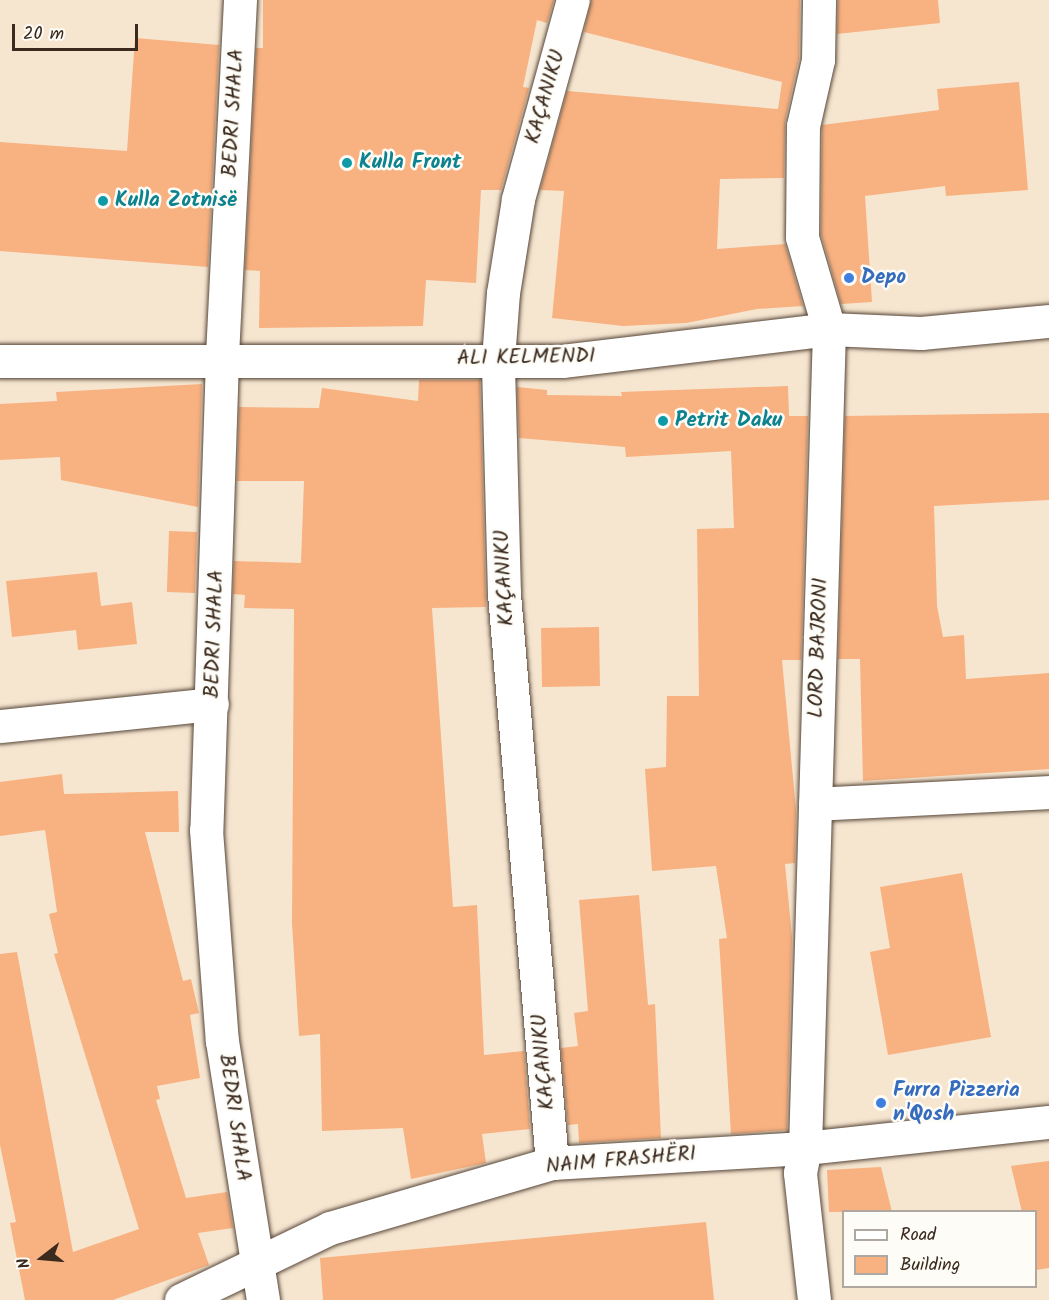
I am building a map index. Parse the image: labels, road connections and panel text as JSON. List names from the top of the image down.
{
  "streets": {
    "street": [
      "KAÇANIKU",
      "BEDRI SHALA",
      "ALI KELMENDI",
      "LORD BAJRONI",
      "NAIM FRASHËRI"
    ]
  },
  "crossings": [
    ["KAÇANIKU", "ALI KELMENDI"],
    ["KAÇANIKU", "NAIM FRASHËRI"],
    ["BEDRI SHALA", "ALI KELMENDI"],
    ["BEDRI SHALA", "NAIM FRASHËRI"],
    ["ALI KELMENDI", "LORD BAJRONI"],
    ["LORD BAJRONI", "NAIM FRASHËRI"]
  ],
  "places": [
    "Kulla Front",
    "Kulla Zotnisë",
    "Depo",
    "Petrit Daku",
    "Furra Pizzeria n'Qosh"
  ],
  "legend": ["Road", "Building"],
  "scale_bar": "20 m",
  "north": "left"
}
